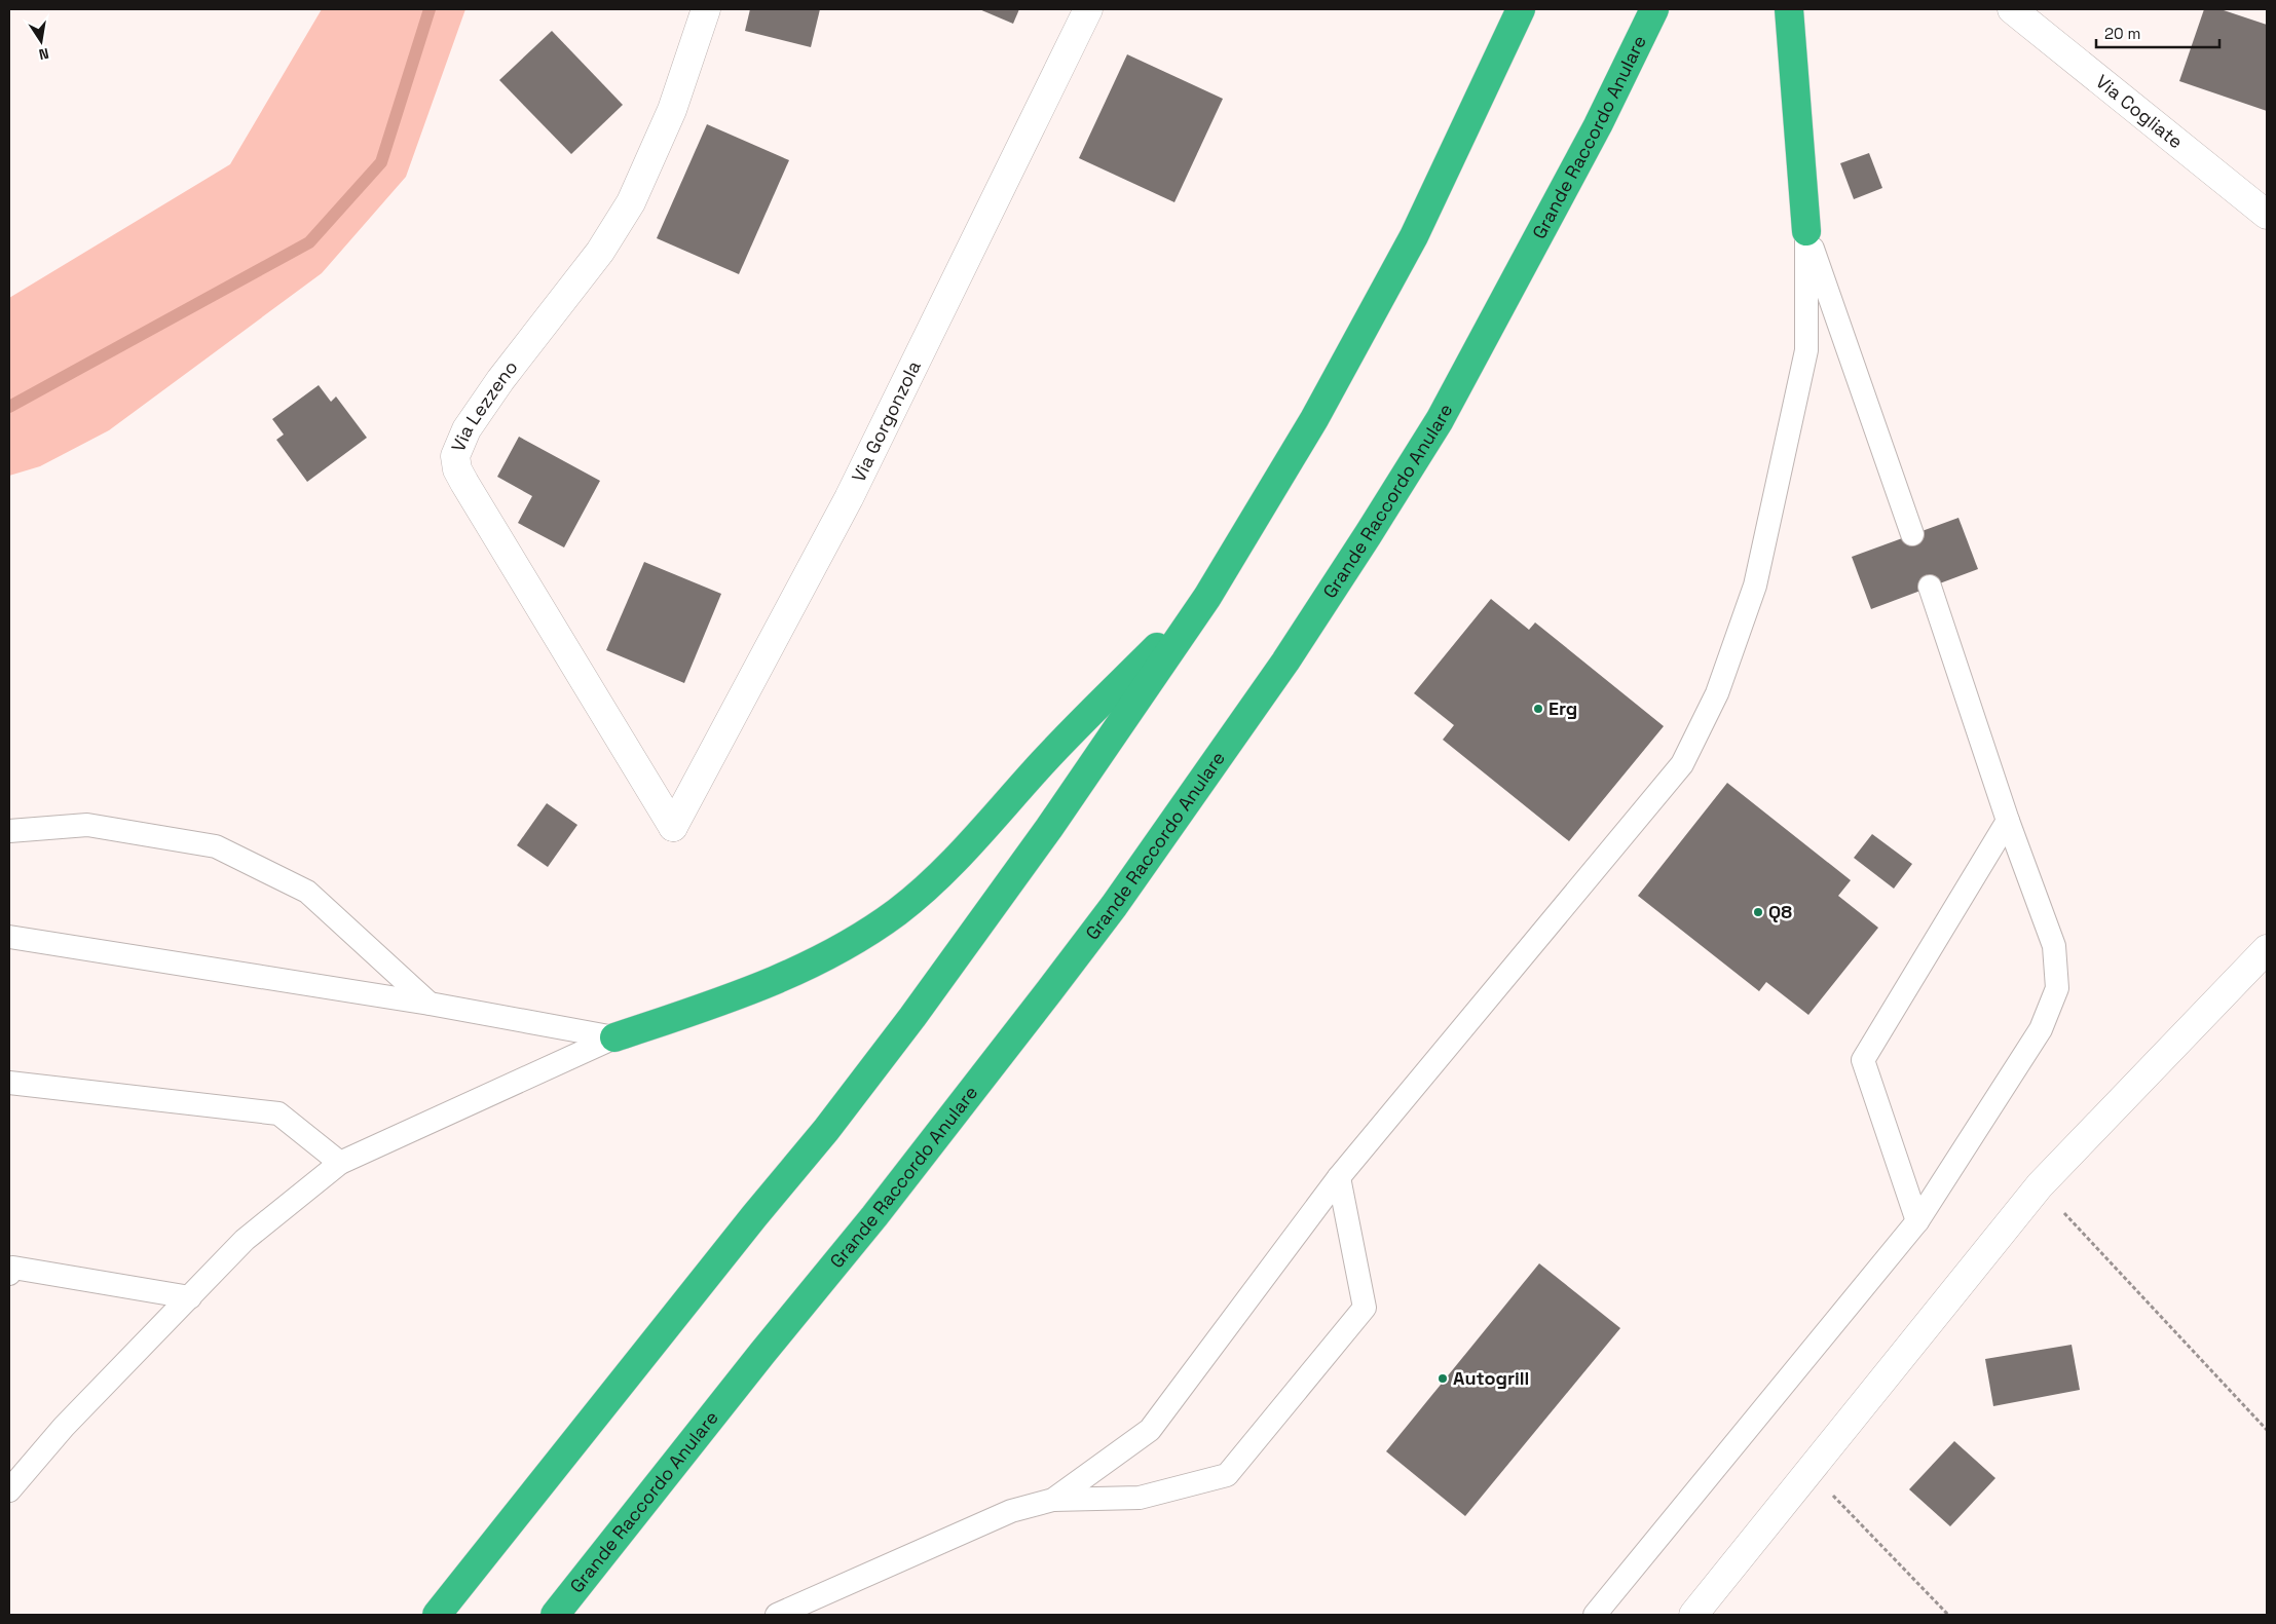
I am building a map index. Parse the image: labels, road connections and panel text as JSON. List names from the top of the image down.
{
  "streets": {
    "highway": ["Grande Raccordo Anulare"],
    "street": ["Via Cogliate", "Via Lezzeno", "Via Gorgonzola"]
  },
  "crossings": [
    ["Via Lezzeno", "Via Gorgonzola"]
  ],
  "places": ["Erg", "Q8", "Autogrill"],
  "scale_bar": "20 m",
  "north": "bottom"
}
